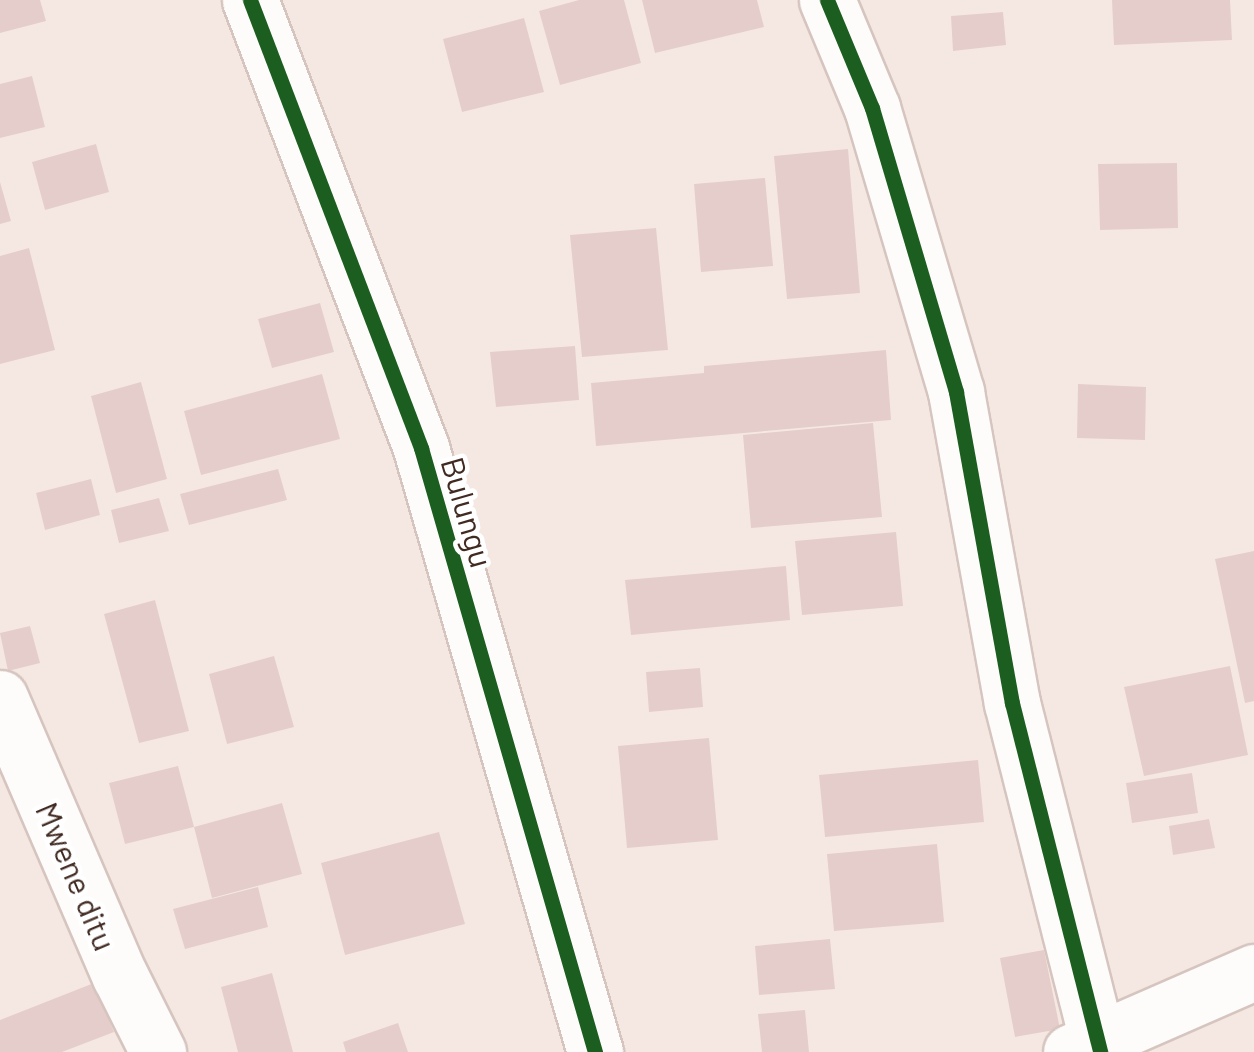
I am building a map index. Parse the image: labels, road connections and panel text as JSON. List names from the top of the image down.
{
  "streets": {
    "street": ["Bulungu", "Mwene ditu"]
  }
}
